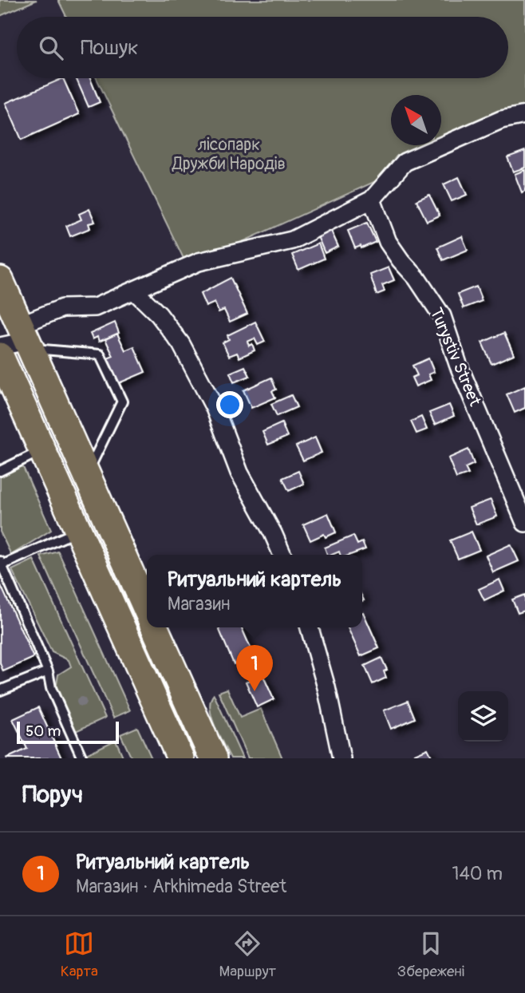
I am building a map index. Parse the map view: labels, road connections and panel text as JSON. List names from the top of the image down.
{
  "streets": {
    "street": ["Turystiv Street"]
  },
  "parks": ["лісопарк Дружби Народів"],
  "scale_bar": "50 m",
  "north": "top left",
  "page": {
    "search": "Пошук",
    "popup": ["Ритуальний картель", "Магазин"],
    "pins": "1",
    "scale": "50 m",
    "heading": "Поруч",
    "list": [
      {
        "mark": "1",
        "name": "Ритуальний картель",
        "note": "Магазин · Arkhimeda Street",
        "value": "140 m"
      }
    ],
    "nav": ["Карта", "Маршрут", "Збережені"]
  }
}
